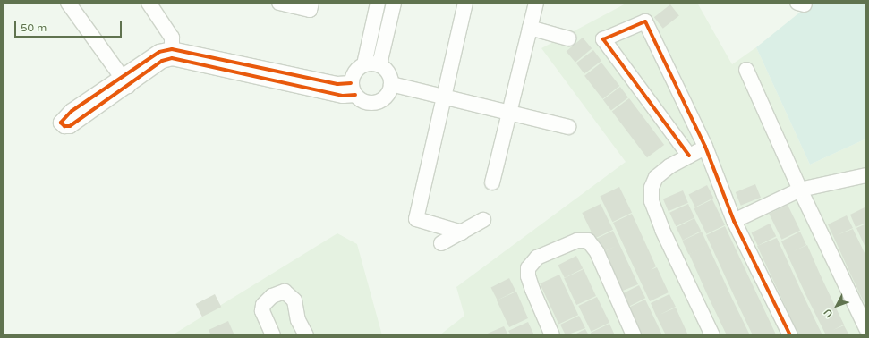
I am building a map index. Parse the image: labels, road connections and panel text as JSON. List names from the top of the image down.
{
  "scale_bar": "50 m",
  "north": "bottom left"
}
